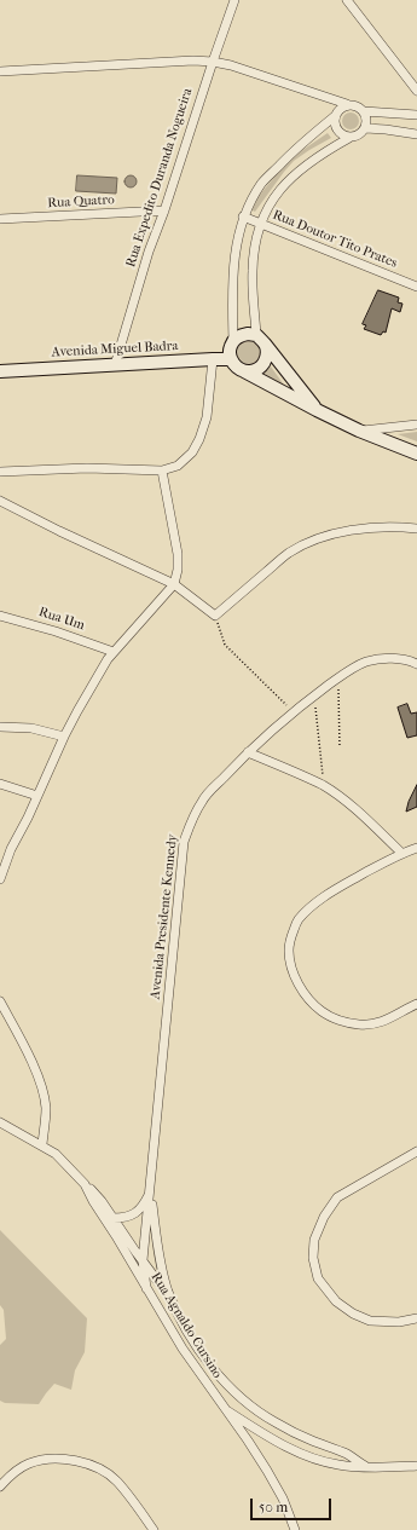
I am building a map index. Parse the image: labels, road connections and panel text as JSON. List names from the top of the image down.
{
  "streets": {
    "main road": ["Avenida Miguel Badra"],
    "street": [
      "Rua Expedito Duranda Nogueira",
      "Rua Quatro",
      "Rua Doutor Tito Prates",
      "Rua Um",
      "Avenida Presidente Kennedy",
      "Rua Agnaldo Cursino"
    ]
  },
  "crossings": [
    ["Rua Expedito Duranda Nogueira", "Rua Quatro"],
    ["Rua Expedito Duranda Nogueira", "Avenida Miguel Badra"],
    ["Avenida Presidente Kennedy", "Rua Agnaldo Cursino"]
  ],
  "scale_bar": "50 m"
}
